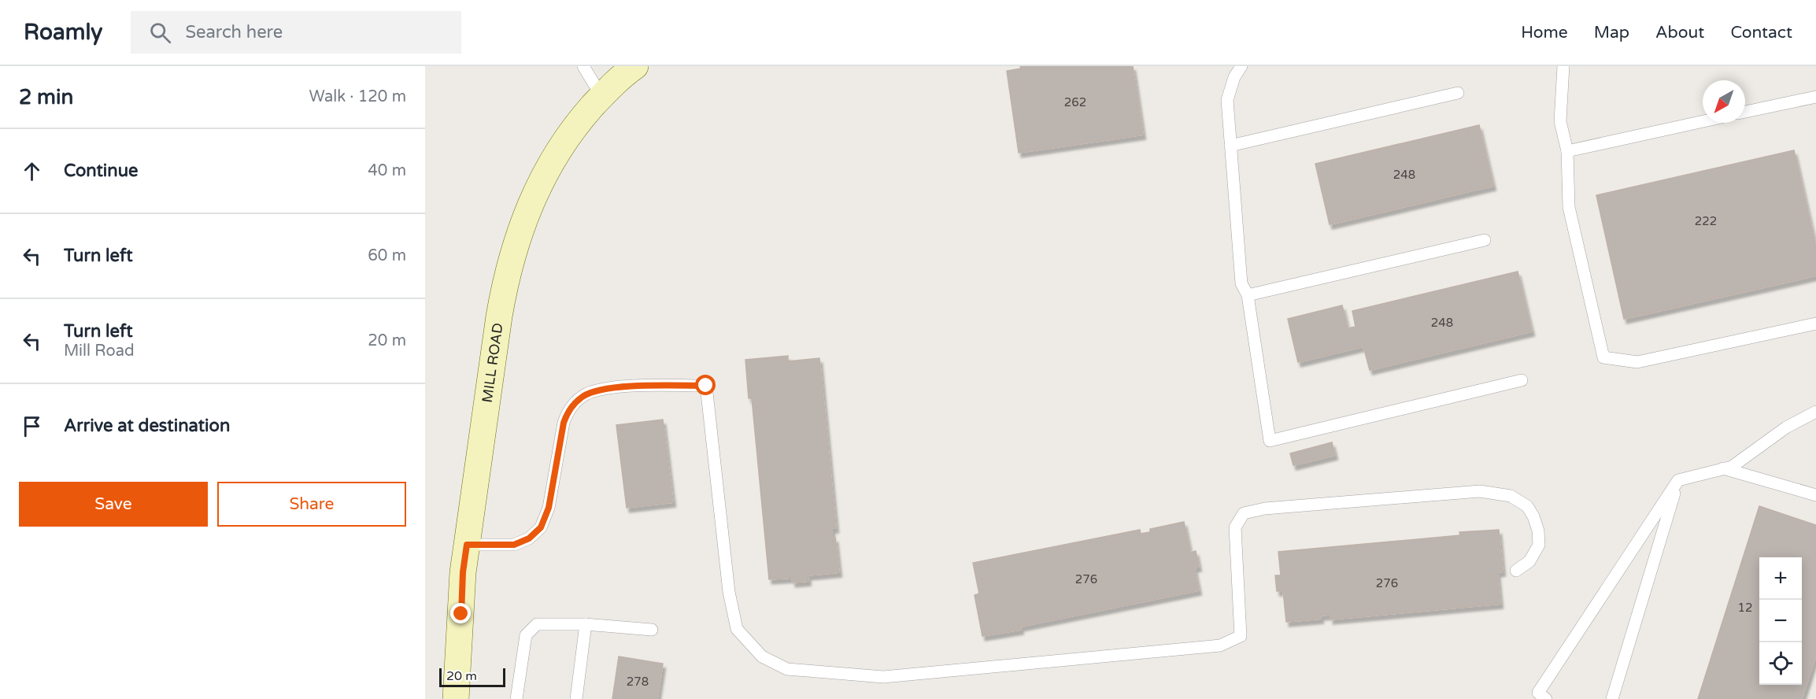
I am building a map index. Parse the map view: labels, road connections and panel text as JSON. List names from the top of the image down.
{
  "streets": {
    "main road": ["MILL ROAD"]
  },
  "house_numbers": [
    "262",
    "248",
    "222",
    "248",
    "276",
    "276",
    "12",
    "278"
  ],
  "scale_bar": "20 m",
  "north": "bottom left",
  "page": {
    "header": "Roamly",
    "search": "Search here",
    "nav": [
      "Home",
      "Map",
      "About",
      "Contact"
    ],
    "heading": ["2 min", "Walk · 120 m"],
    "list": [
      ["Continue", "40 m"],
      ["Turn left", "60 m"],
      ["Turn left", "Mill Road", "20 m"],
      "Arrive at destination"
    ],
    "buttons": ["Save", "Share"],
    "map_buttons": ["+", "−"],
    "scale": "20 m"
  }
}
